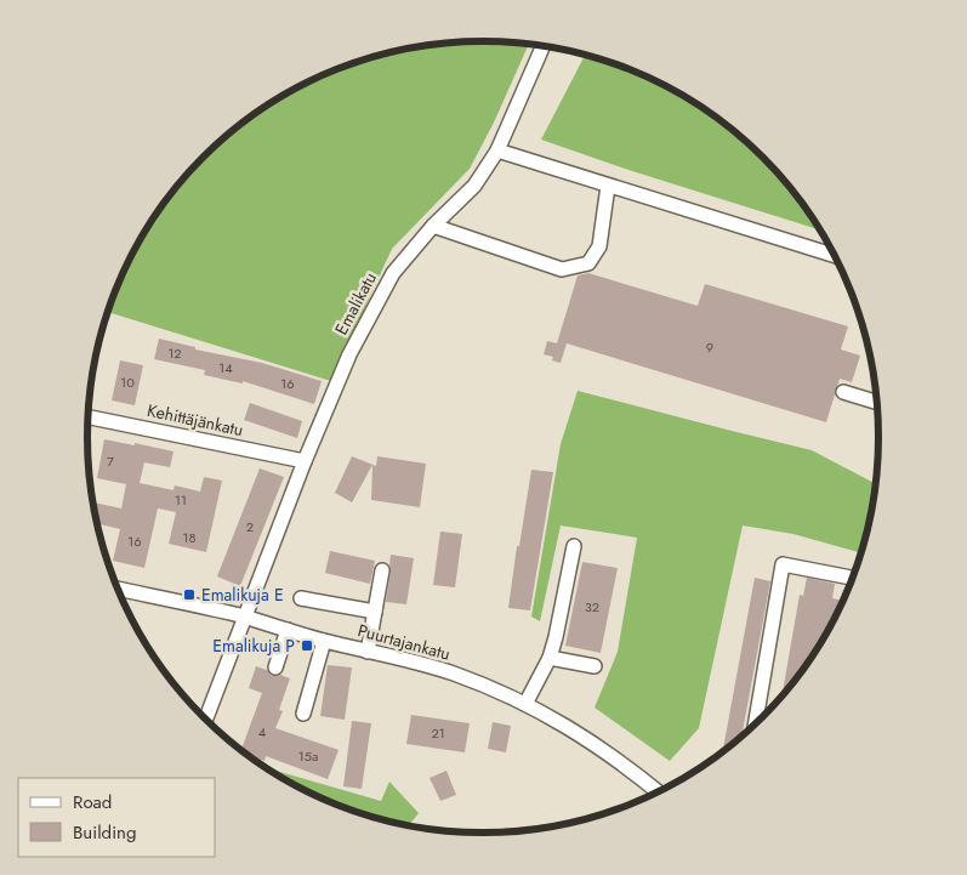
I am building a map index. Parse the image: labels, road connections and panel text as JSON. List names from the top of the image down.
{
  "streets": {
    "street": ["Emalikatu", "Kehittäjänkatu", "Puurtajankatu"]
  },
  "crossings": [
    ["Emalikatu", "Kehittäjänkatu"],
    ["Emalikatu", "Puurtajankatu"]
  ],
  "places": {
    "transit": ["Emalikuja E", "Emalikuja P"]
  },
  "house_numbers": [
    "9",
    "12",
    "14",
    "10",
    "16",
    "7",
    "11",
    "2",
    "18",
    "16",
    "32",
    "4",
    "21",
    "15a"
  ],
  "legend": ["Road", "Building"]
}
